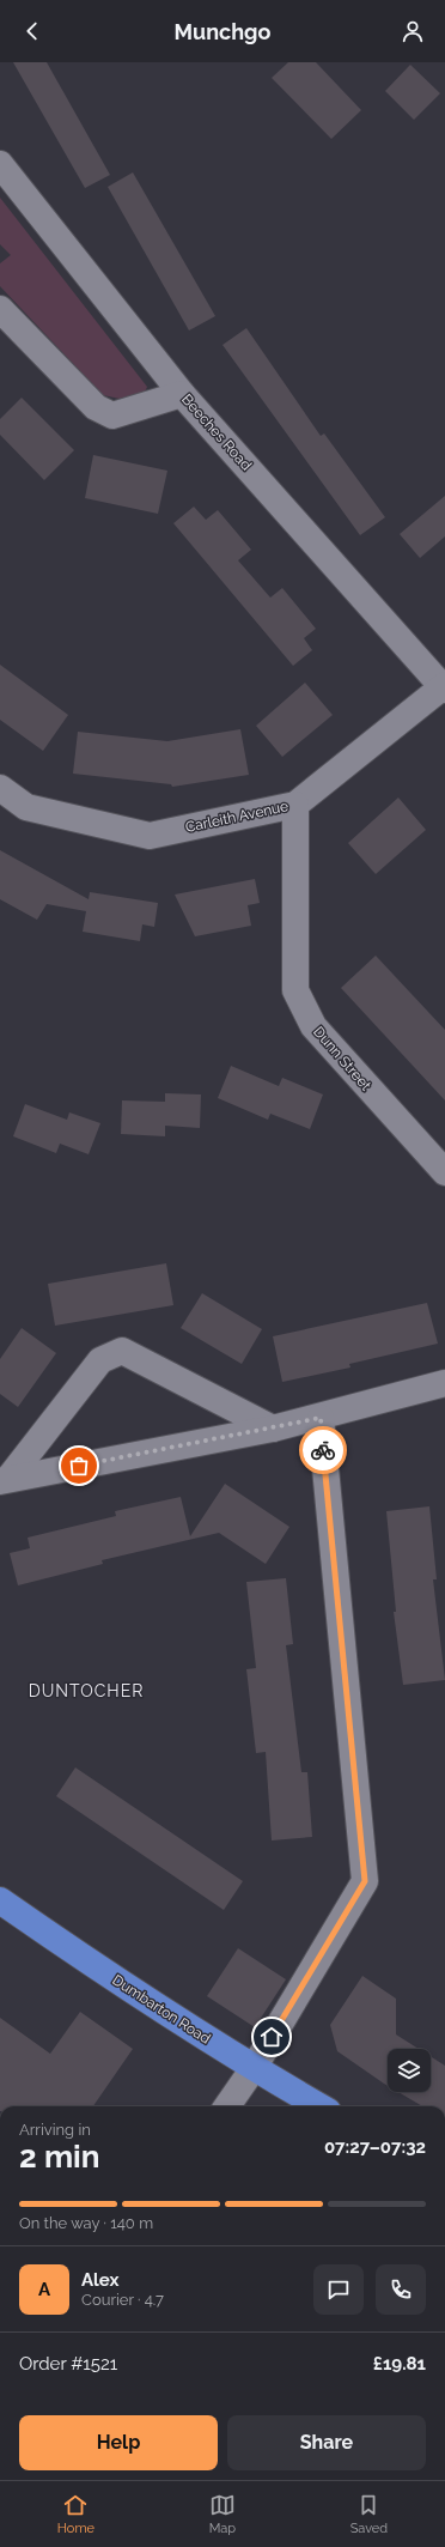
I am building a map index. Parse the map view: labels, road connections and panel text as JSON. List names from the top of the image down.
{
  "streets": {
    "main road": ["Dumbarton Road"],
    "street": ["Beeches Road", "Carleith Avenue", "Dunn Street"]
  },
  "crossings": [
    ["Beeches Road", "Carleith Avenue"],
    ["Carleith Avenue", "Dunn Street"]
  ],
  "districts": ["DUNTOCHER"],
  "page": {
    "header": "Munchgo",
    "heading": ["2 min", "Arriving in", "07:27–07:32"],
    "panel": [
      "Alex",
      "Courier · 4.7",
      "Order #1521",
      "£19.81"
    ],
    "bar": "On the way · 140 m",
    "round": "A",
    "buttons": ["Help", "Share"],
    "tabs": ["Home", "Map", "Saved"]
  }
}
